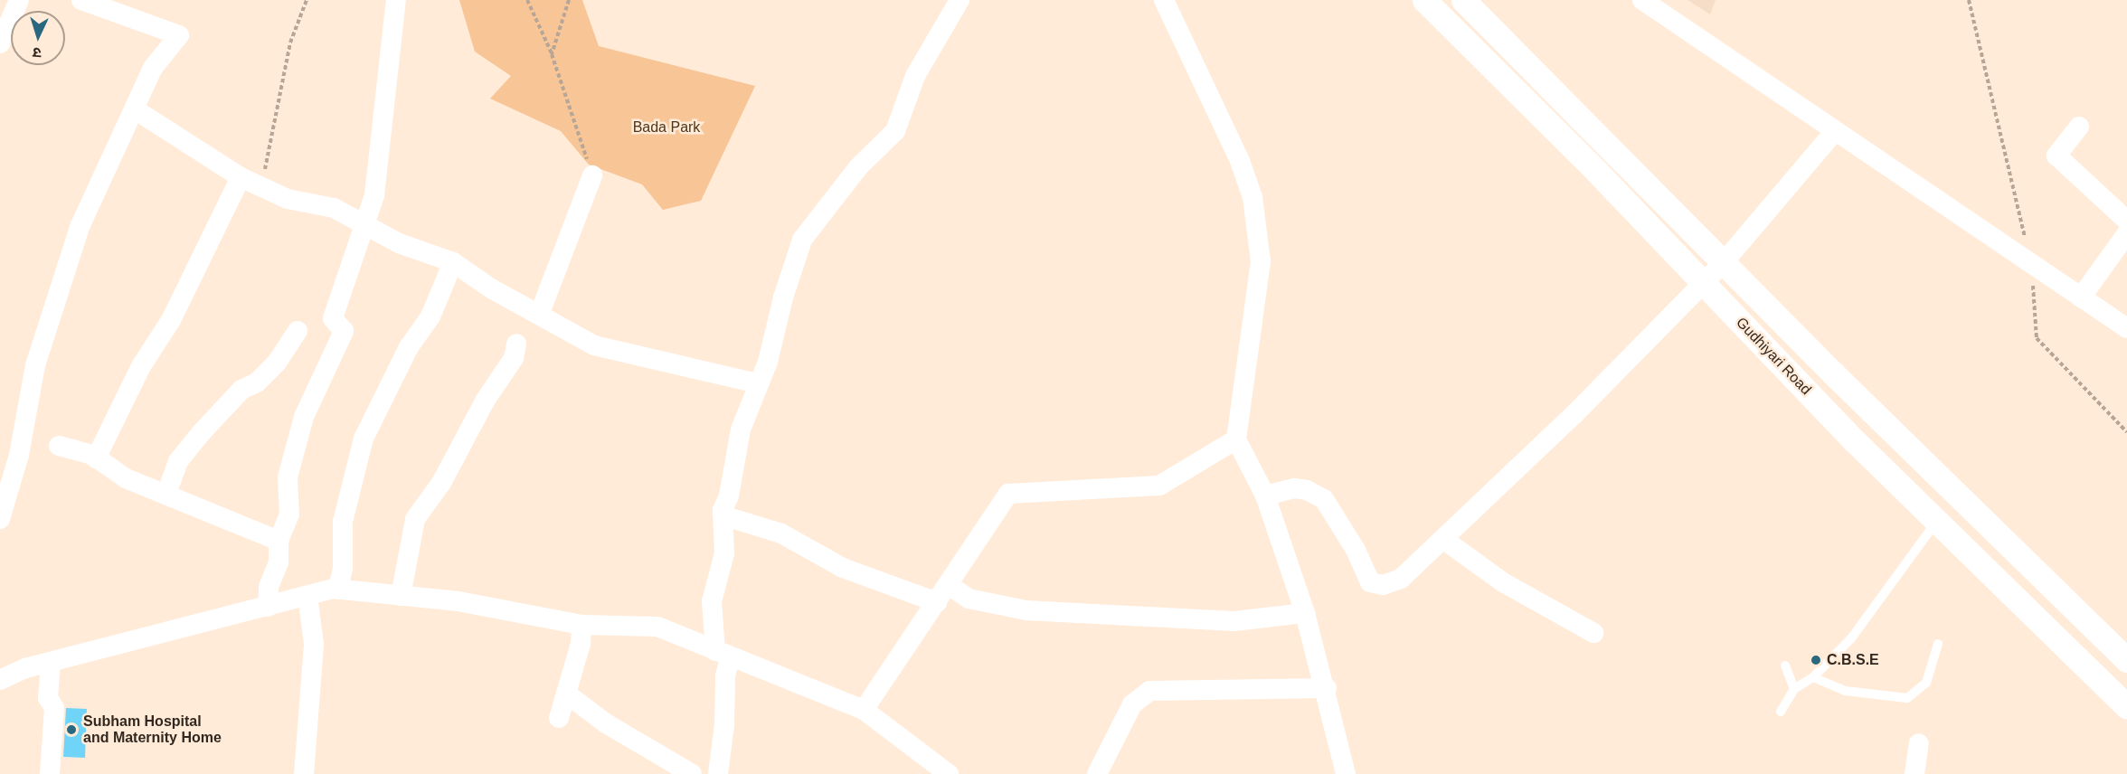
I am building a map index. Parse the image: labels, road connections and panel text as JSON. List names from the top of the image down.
{
  "streets": {
    "street": ["Gudhiyari Road"]
  },
  "parks": ["Bada Park"],
  "places": ["C.B.S.E", "Subham Hospital and Maternity Home"],
  "north": "bottom"
}
